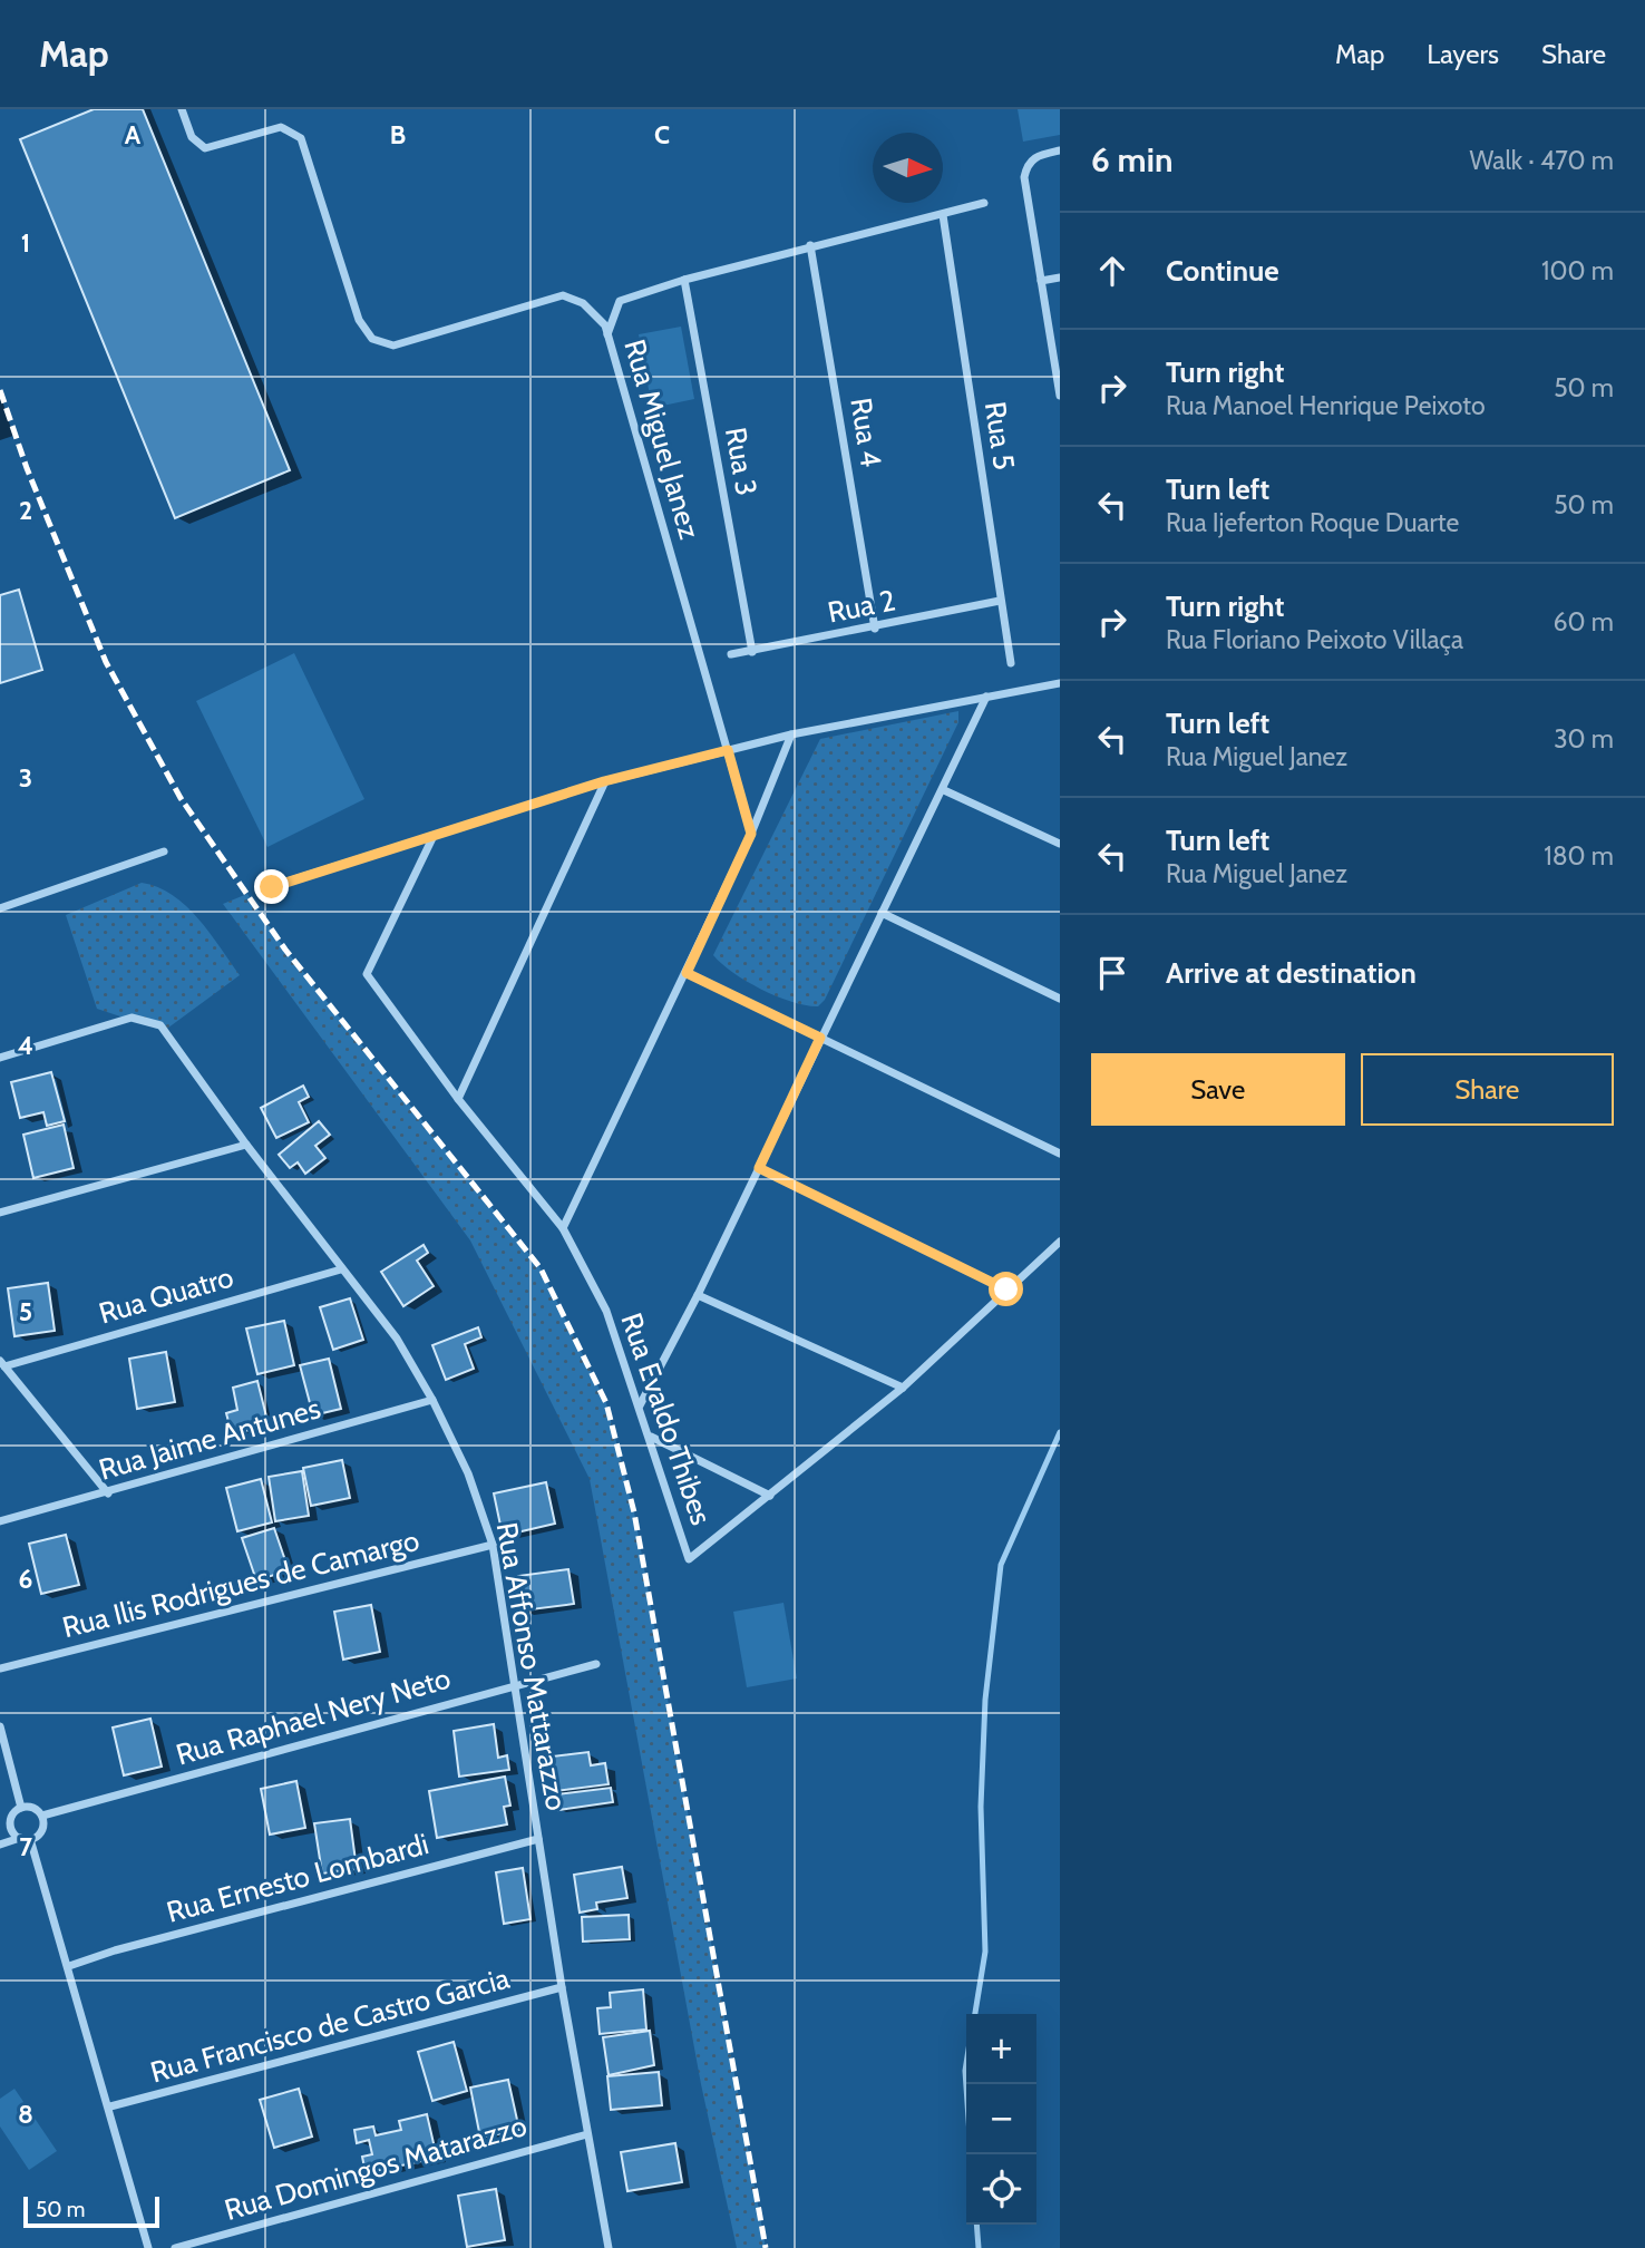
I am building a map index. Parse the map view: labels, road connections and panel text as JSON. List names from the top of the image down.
{
  "streets": {
    "street": [
      "Rua 4",
      "Rua 5",
      "Rua Miguel Janez",
      "Rua 3",
      "Rua 2",
      "Rua Quatro",
      "Rua Evaldo Thibes",
      "Rua Jaime Antunes",
      "Rua Ilis Rodrigues de Camargo",
      "Rua Affonso Mattarazzo",
      "Rua Raphael Nery Neto",
      "Rua Ernesto Lombardi",
      "Rua Francisco de Castro Garcia",
      "Rua Domingos Matarazzo"
    ]
  },
  "crossings": [
    ["Rua 4", "Rua 2"],
    ["Rua 5", "Rua 2"],
    ["Rua 3", "Rua 2"],
    ["Rua Quatro", "Rua Affonso Mattarazzo"],
    ["Rua Jaime Antunes", "Rua Affonso Mattarazzo"],
    ["Rua Ilis Rodrigues de Camargo", "Rua Affonso Mattarazzo"],
    ["Rua Affonso Mattarazzo", "Rua Raphael Nery Neto"],
    ["Rua Affonso Mattarazzo", "Rua Ernesto Lombardi"],
    ["Rua Affonso Mattarazzo", "Rua Francisco de Castro Garcia"],
    ["Rua Affonso Mattarazzo", "Rua Domingos Matarazzo"]
  ],
  "scale_bar": "50 m",
  "north": "right",
  "page": {
    "header": "Map",
    "nav": ["Map", "Layers", "Share"],
    "heading": ["6 min", "Walk · 470 m"],
    "list": [
      ["Continue", "100 m"],
      ["Turn right", "Rua Manoel Henrique Peixoto", "50 m"],
      ["Turn left", "Rua Ijeferton Roque Duarte", "50 m"],
      ["Turn right", "Rua Floriano Peixoto Villaça", "60 m"],
      ["Turn left", "Rua Miguel Janez", "30 m"],
      ["Turn left", "Rua Miguel Janez", "180 m"],
      "Arrive at destination"
    ],
    "buttons": ["Save", "Share"],
    "map_buttons": ["+", "−"],
    "scale": "50 m"
  },
  "grid": {
    "columns": ["A", "B", "C"],
    "rows": [
      "1",
      "2",
      "3",
      "4",
      "5",
      "6",
      "7",
      "8"
    ]
  }
}
